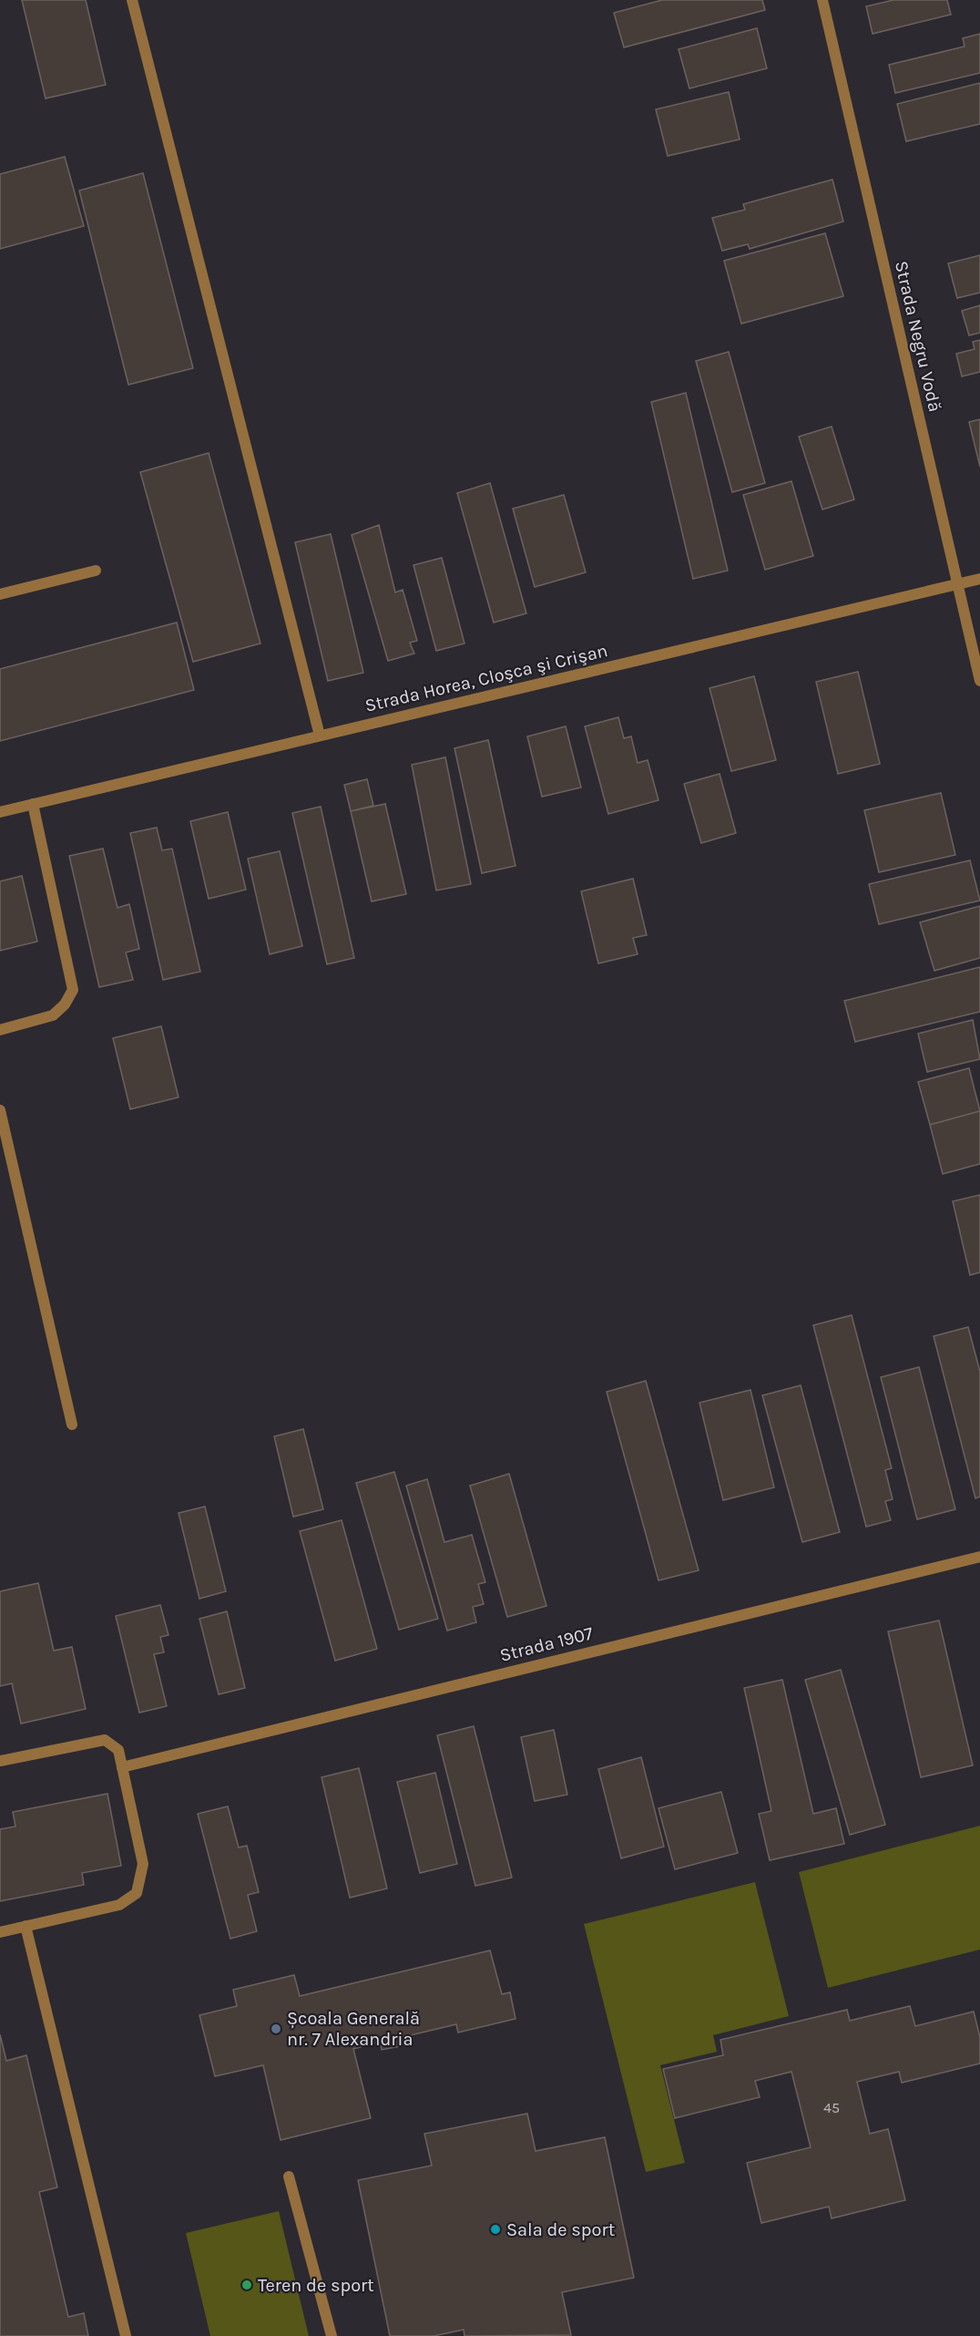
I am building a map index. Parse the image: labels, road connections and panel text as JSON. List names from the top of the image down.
{
  "streets": {
    "street": ["Strada Negru Vodă", "Strada Horea, Cloşca şi Crişan", "Strada 1907"]
  },
  "crossings": [
    ["Strada Negru Vodă", "Strada Horea, Cloşca şi Crişan"]
  ],
  "places": ["Școala Generală nr. 7 Alexandria", "Sala de sport", "Teren de sport"],
  "house_numbers": ["45"]
}
